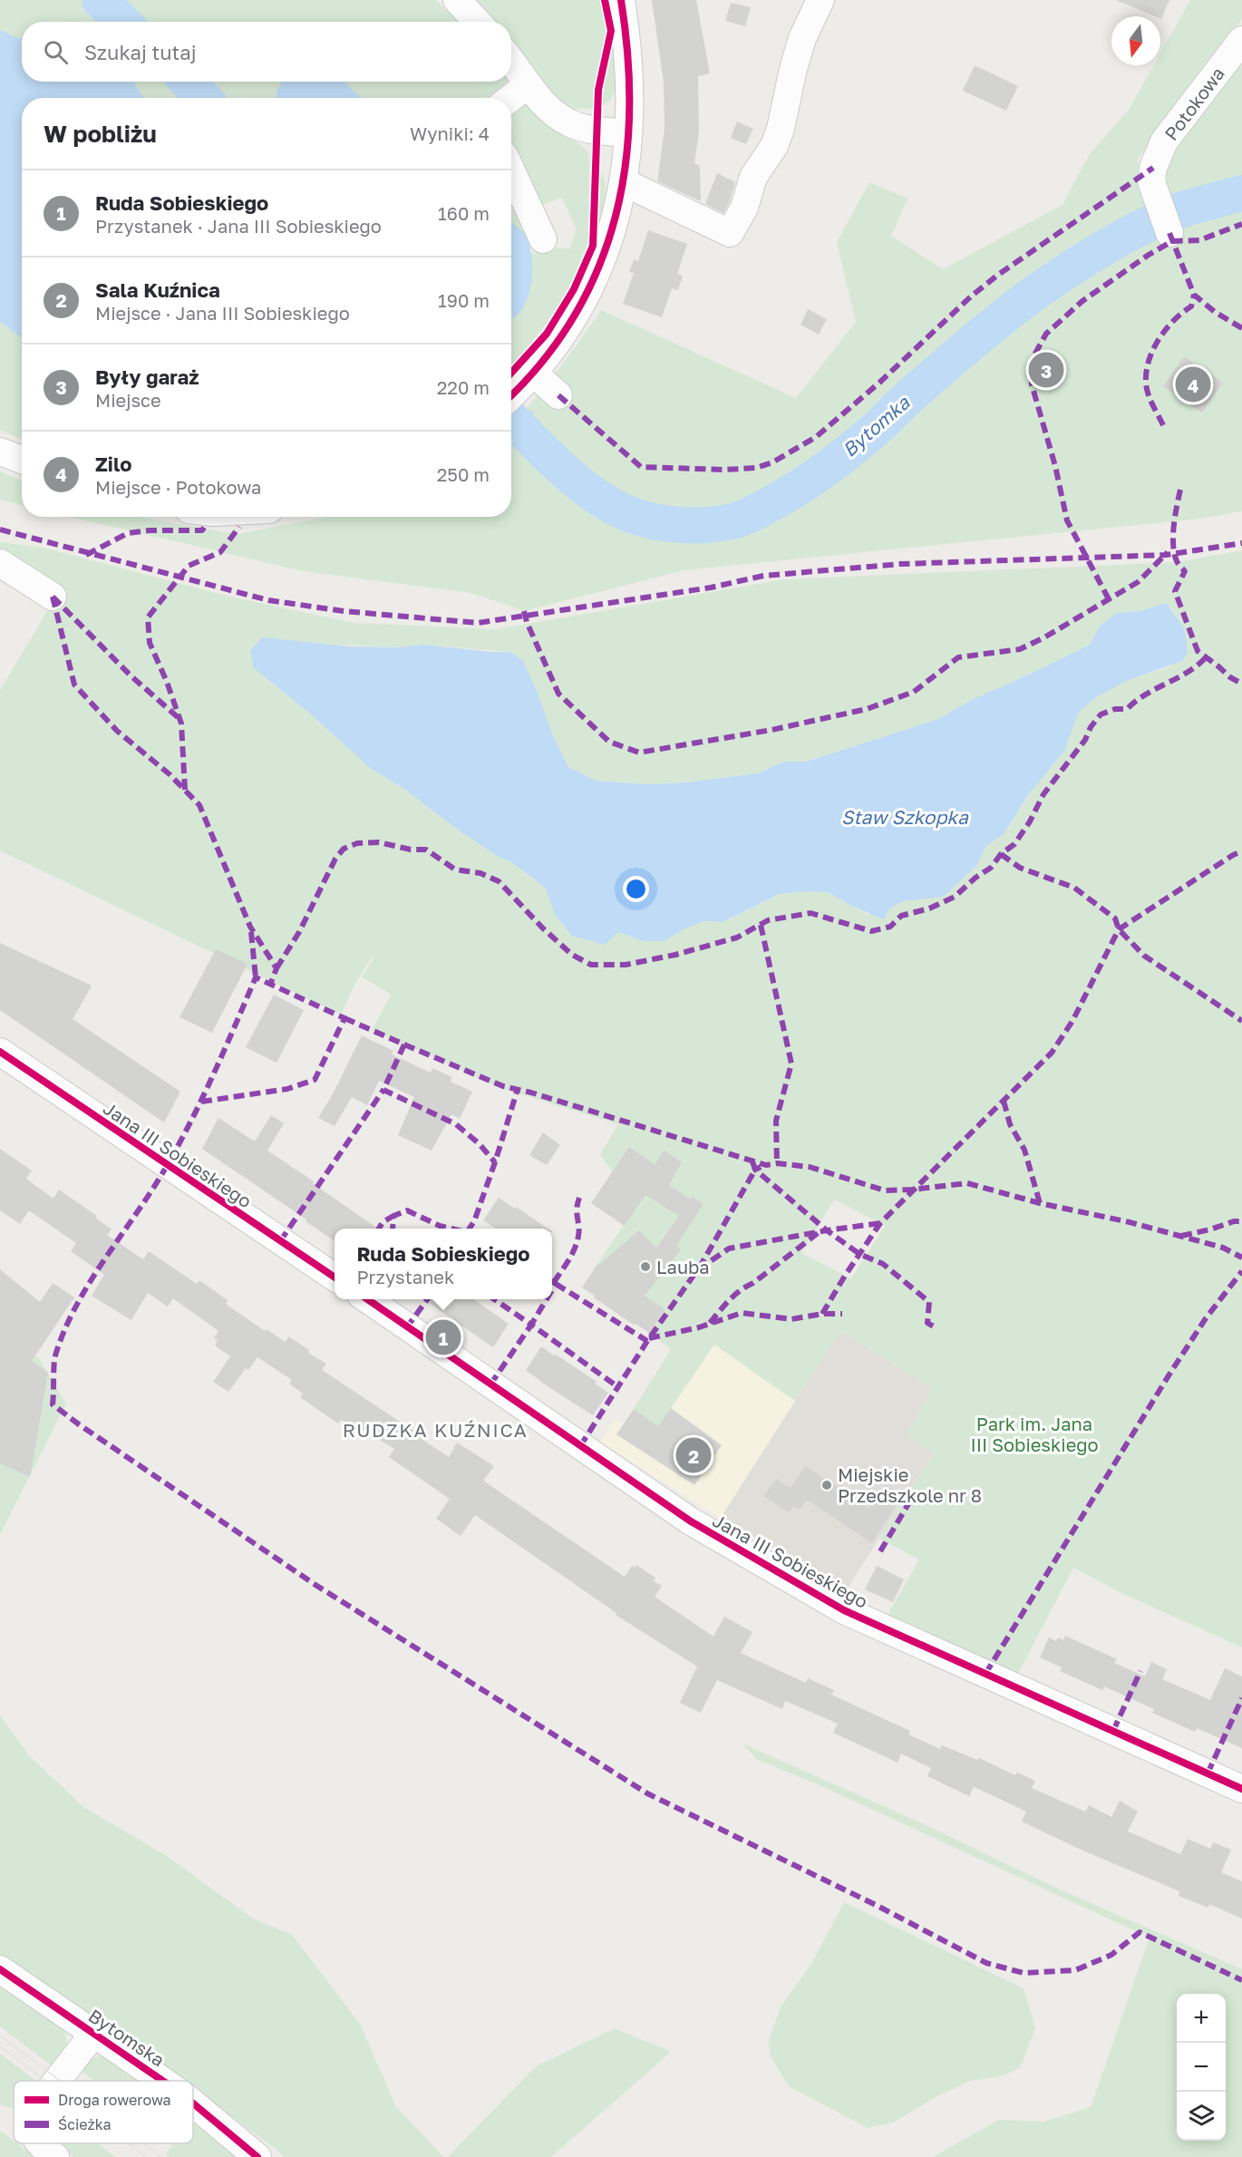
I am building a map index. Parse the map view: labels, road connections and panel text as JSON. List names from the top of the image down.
{
  "streets": {
    "street": ["Potokowa", "Jana III Sobieskiego", "Bytomska"]
  },
  "districts": ["RUDZKA KUŹNICA"],
  "water": ["Bytomka", "Staw Szkopka"],
  "parks": ["Park im. Jana III Sobieskiego"],
  "places": ["Lauba", "Miejskie Przedszkole nr 8"],
  "legend": ["Droga rowerowa", "Ścieżka"],
  "north": "bottom",
  "page": {
    "search": "Szukaj tutaj",
    "heading": ["W pobliżu", "Wyniki: 4"],
    "list": [
      {
        "mark": "1",
        "name": "Ruda Sobieskiego",
        "note": "Przystanek · Jana III Sobieskiego",
        "value": "160 m"
      },
      {
        "mark": "2",
        "name": "Sala Kuźnica",
        "note": "Miejsce · Jana III Sobieskiego",
        "value": "190 m"
      },
      {
        "mark": "3",
        "name": "Były garaż",
        "note": "Miejsce",
        "value": "220 m"
      },
      {
        "mark": "4",
        "name": "Zilo",
        "note": "Miejsce · Potokowa",
        "value": "250 m"
      }
    ],
    "pins": [
      "3",
      "4",
      "1",
      "2"
    ],
    "popup": ["Ruda Sobieskiego", "Przystanek"],
    "map_buttons": ["+", "−"]
  }
}
